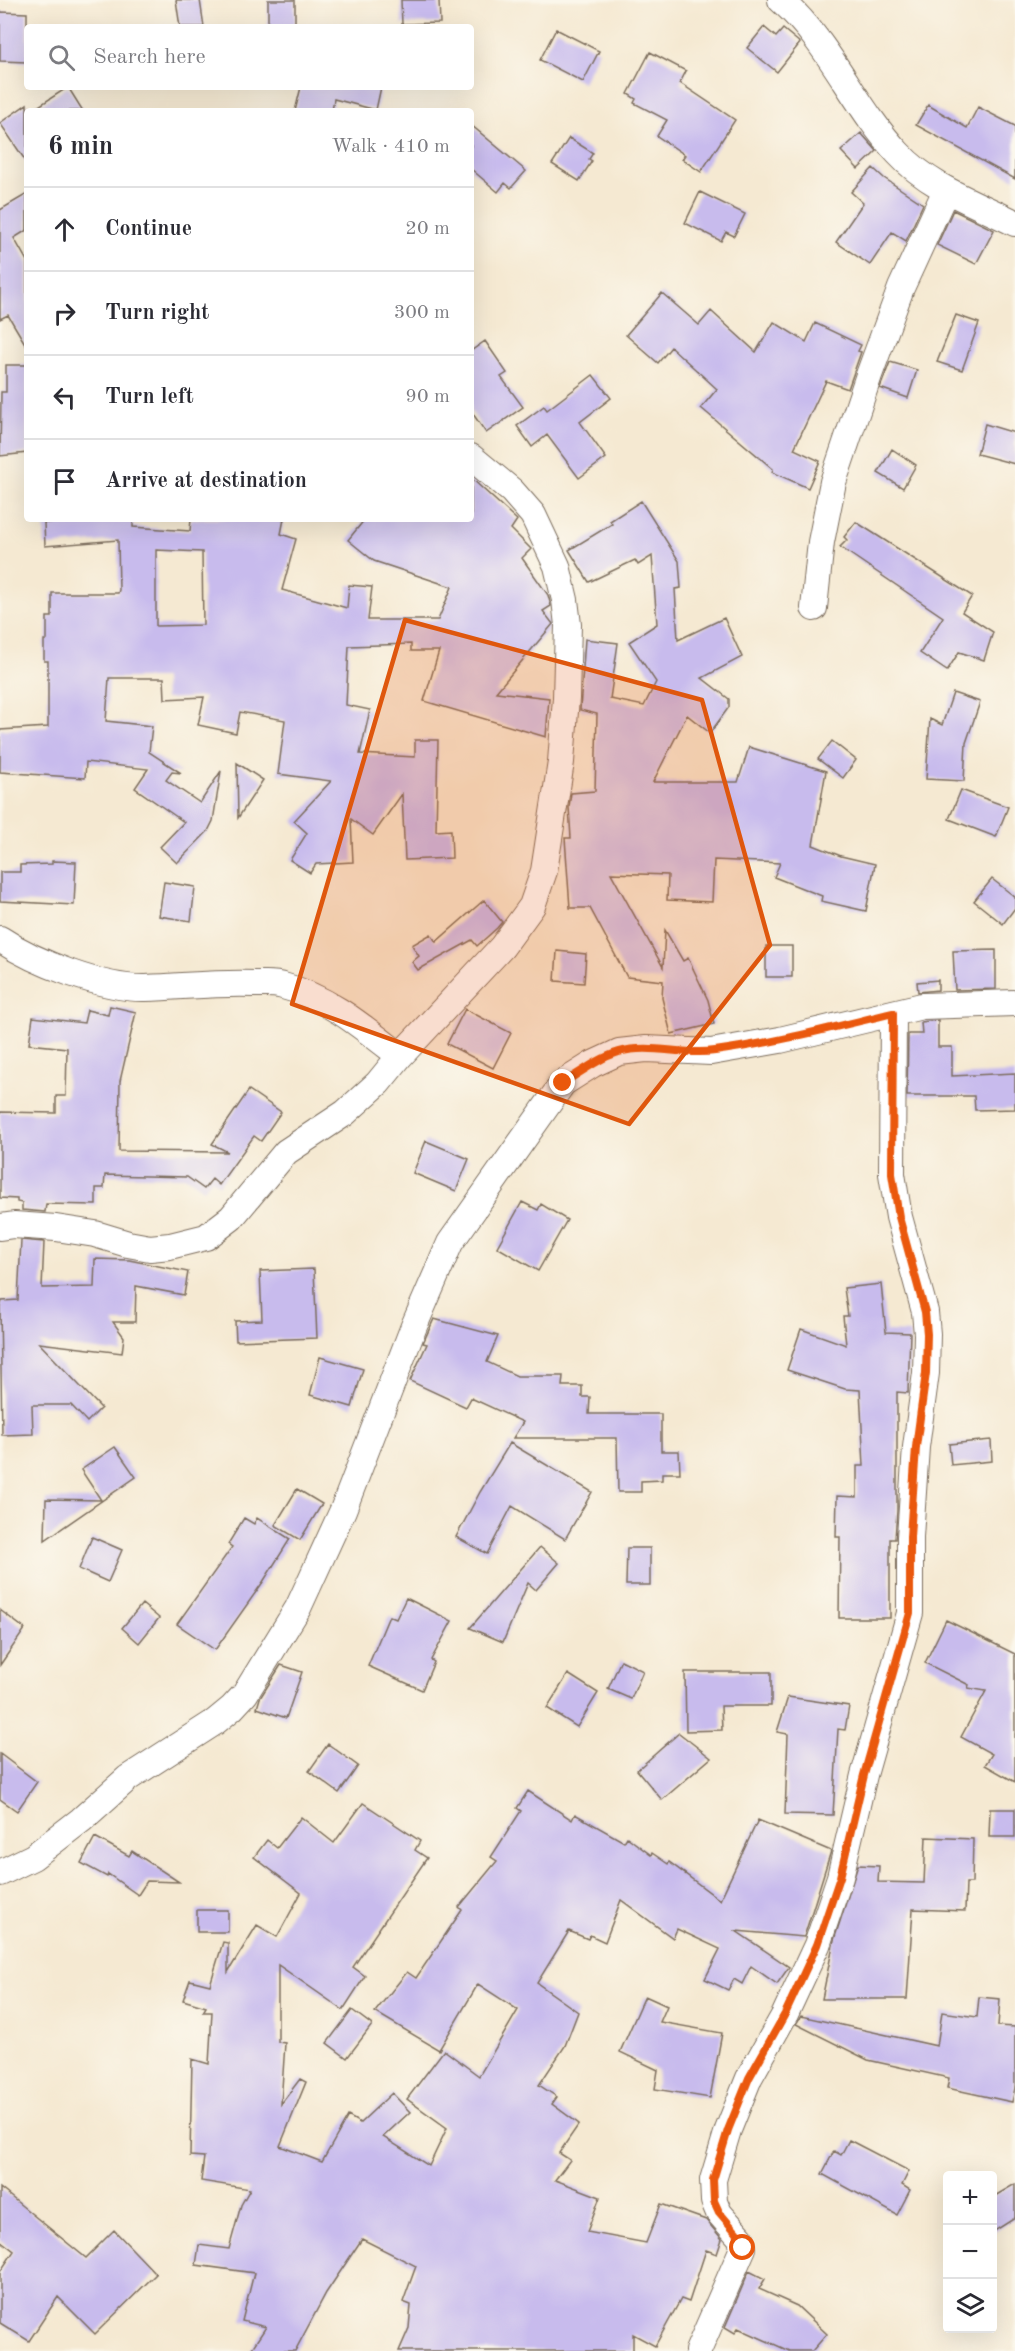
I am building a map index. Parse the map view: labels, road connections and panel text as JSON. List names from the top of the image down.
{
  "page": {
    "search": "Search here",
    "heading": ["6 min", "Walk · 410 m"],
    "list": [
      ["Continue", "20 m"],
      ["Turn right", "300 m"],
      ["Turn left", "90 m"],
      "Arrive at destination"
    ],
    "map_buttons": ["+", "−"]
  }
}
